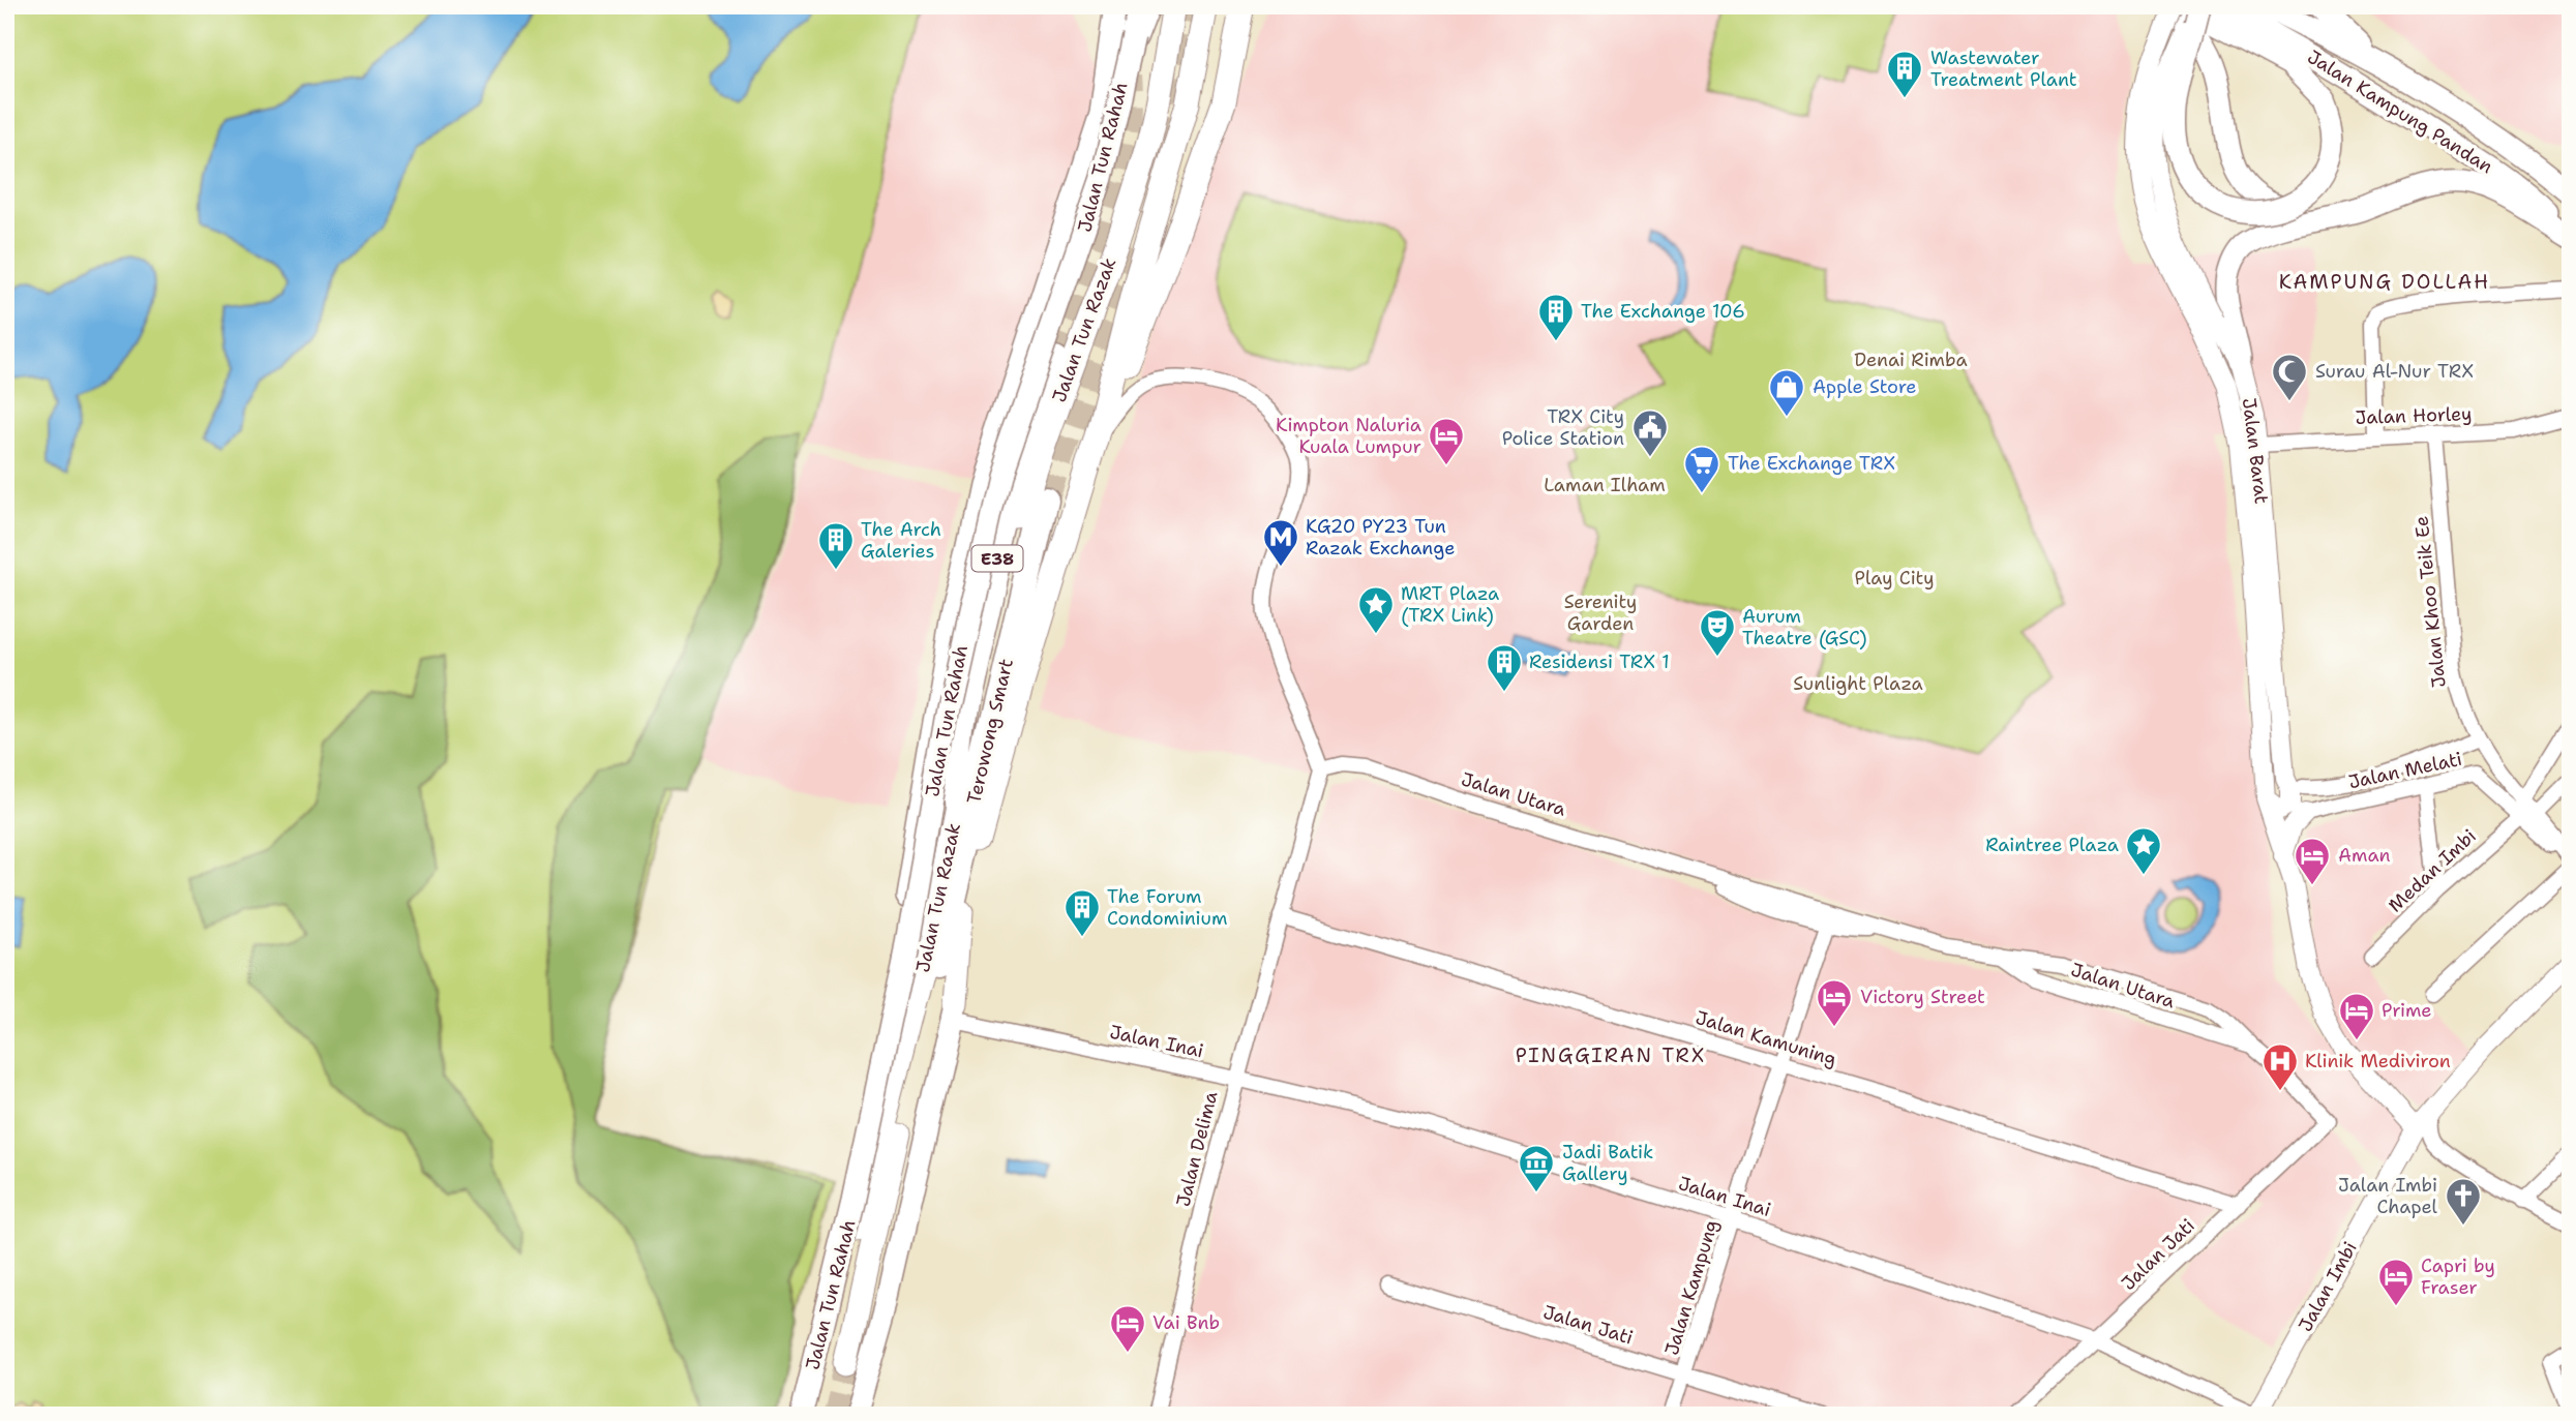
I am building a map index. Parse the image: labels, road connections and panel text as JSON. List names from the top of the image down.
{
  "streets": {
    "highway": ["E38", "Terowong Smart"],
    "main road": ["Jalan Kampung Pandan", "Jalan Tun Rahah", "Jalan Tun Razak"],
    "street": [
      "Jalan Horley",
      "Jalan Barat",
      "Jalan Khoo Teik Ee",
      "Jalan Melati",
      "Jalan Utara",
      "Medan Imbi",
      "Jalan Kamuning",
      "Jalan Inai",
      "Jalan Delima",
      "Jalan Jati",
      "Jalan Imbi",
      "Jalan Kampung"
    ]
  },
  "crossings": [
    ["Jalan Tun Razak", "Terowong Smart"],
    ["Jalan Horley", "Jalan Barat"],
    ["Jalan Horley", "Jalan Khoo Teik Ee"],
    ["Jalan Barat", "Jalan Imbi"],
    ["Jalan Khoo Teik Ee", "Jalan Melati"],
    ["Jalan Melati", "Medan Imbi"],
    ["Jalan Utara", "Jalan Delima"],
    ["Jalan Utara", "Jalan Jati"],
    ["Jalan Utara", "Jalan Kampung"],
    ["Jalan Kamuning", "Jalan Delima"],
    ["Jalan Kamuning", "Jalan Jati"],
    ["Jalan Kamuning", "Jalan Kampung"],
    ["Jalan Inai", "Jalan Delima"],
    ["Jalan Inai", "Jalan Jati"],
    ["Jalan Inai", "Jalan Imbi"],
    ["Jalan Inai", "Jalan Kampung"],
    ["Jalan Jati", "Jalan Kampung"]
  ],
  "districts": ["KAMPUNG DOLLAH", "PINGGIRAN TRX"],
  "parks": [
    "Denai Rimba",
    "Laman Ilham",
    "Play City",
    "Serenity Garden",
    "Sunlight Plaza"
  ],
  "places": {
    "building": [
      "Wastewater Treatment Plant",
      "The Exchange 106",
      "The Arch Galeries",
      "Residensi TRX 1",
      "The Forum Condominium"
    ],
    "mosque": ["Surau Al-Nur TRX"],
    "shop": ["Apple Store"],
    "public building": ["TRX City Police Station"],
    "hotel": [
      "Kimpton Naluria Kuala Lumpur",
      "Aman",
      "Victory Street",
      "Prime",
      "Capri by Fraser",
      "Vai Bnb"
    ],
    "supermarket": ["The Exchange TRX"],
    "metro station": ["KG20 PY23 Tun Razak Exchange"],
    "place": ["MRT Plaza (TRX Link)", "Raintree Plaza"],
    "theatre": ["Aurum Theatre (GSC)"],
    "hospital": ["Klinik Mediviron"],
    "museum": ["Jadi Batik Gallery"],
    "church": ["Jalan Imbi Chapel"]
  }
}
